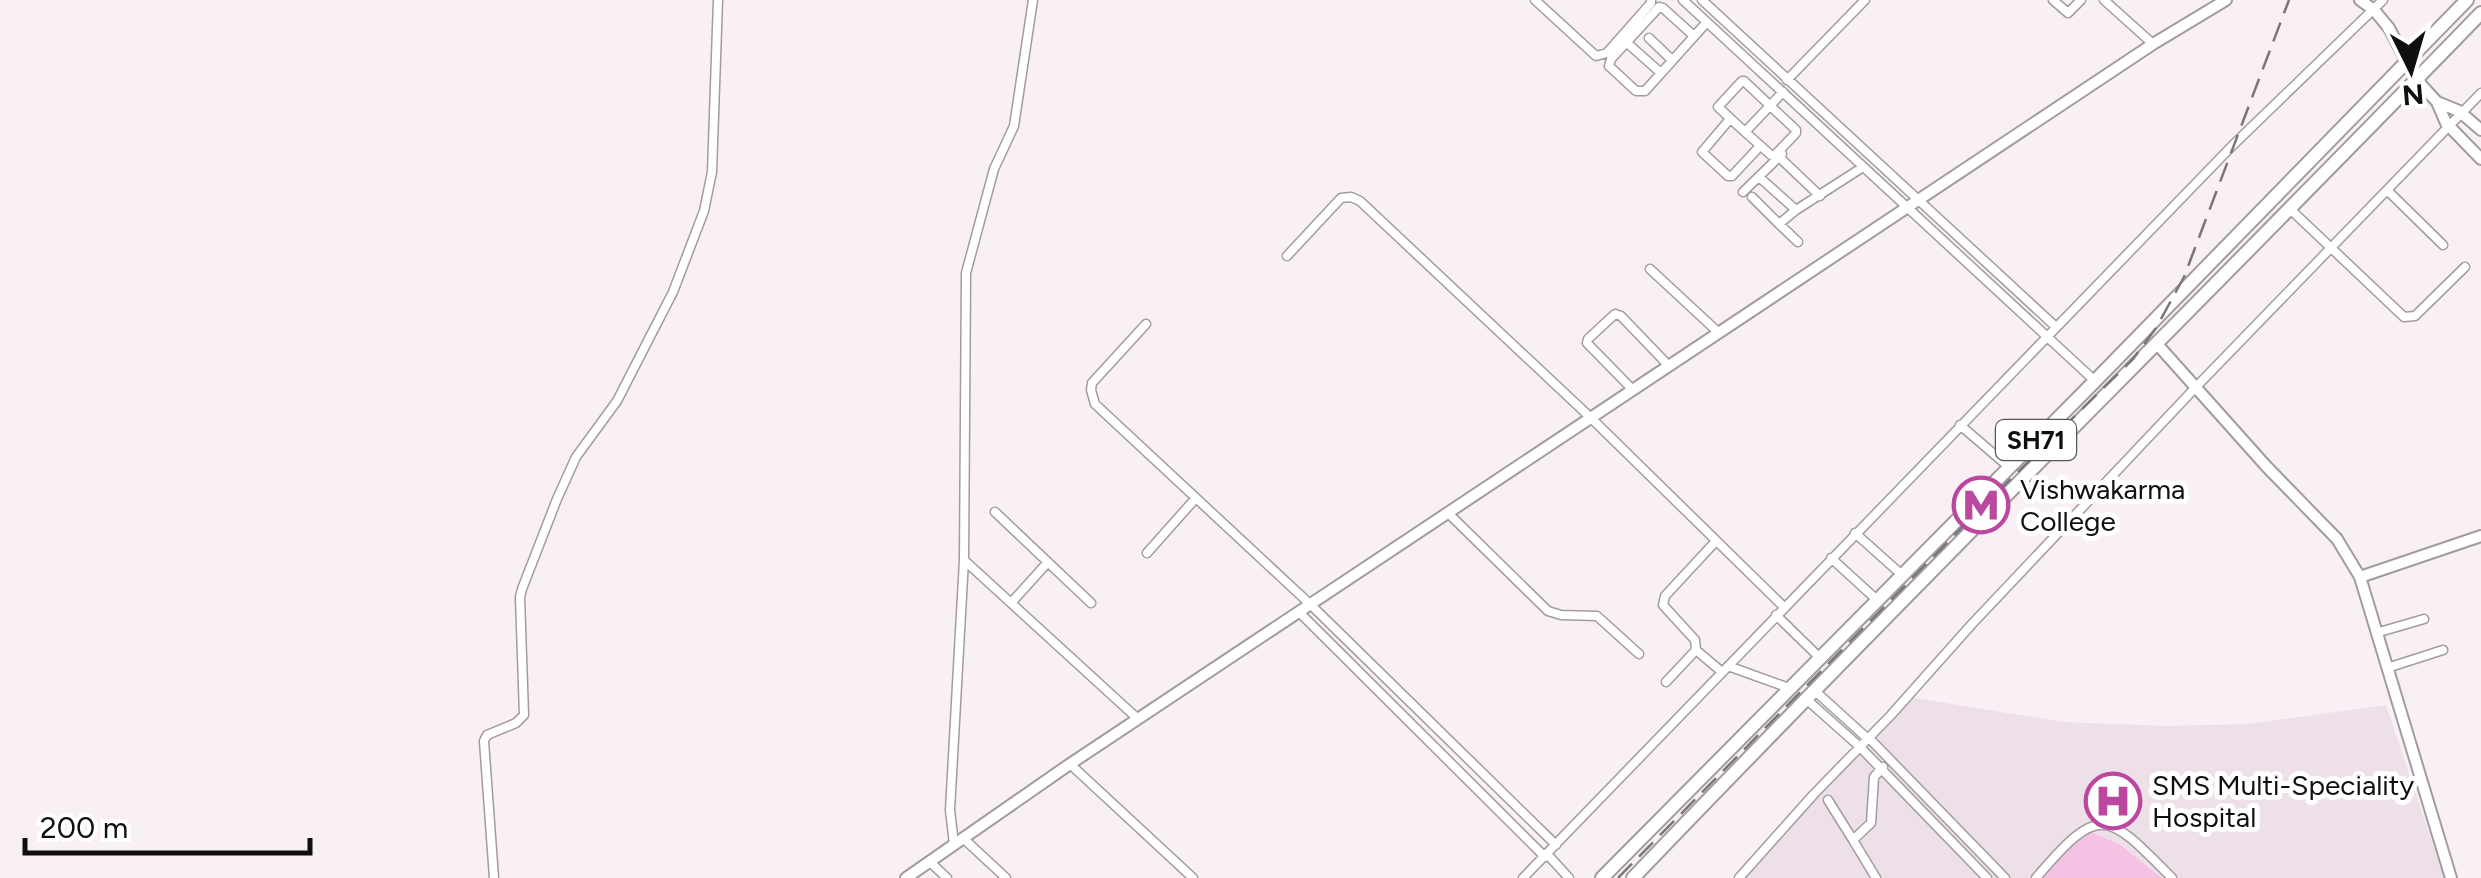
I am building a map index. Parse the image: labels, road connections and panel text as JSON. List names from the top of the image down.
{
  "streets": {
    "main road": ["SH71"]
  },
  "places": {
    "metro station": ["Vishwakarma College"],
    "hospital": ["SMS Multi-Speciality Hospital"]
  },
  "scale_bar": "200 m",
  "north": "bottom"
}
